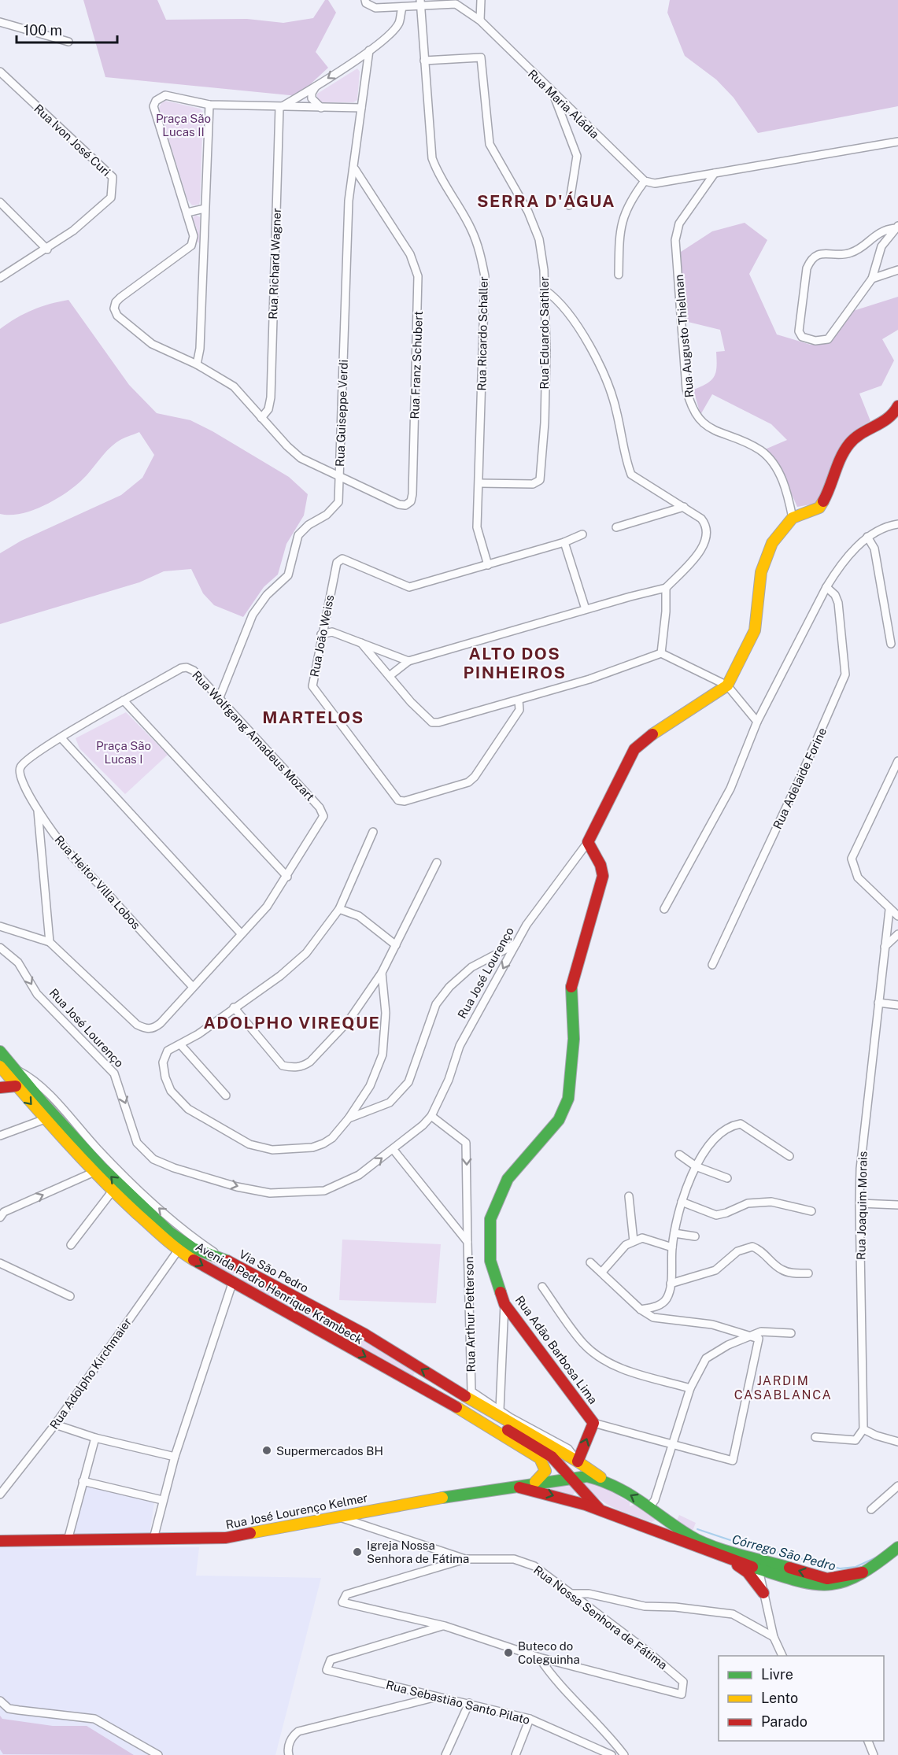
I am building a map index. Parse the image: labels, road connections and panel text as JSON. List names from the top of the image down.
{
  "streets": {
    "main road": [
      "Rua José Lourenço",
      "Via São Pedro",
      "Avenida Pedro Henrique Krambeck",
      "Rua Adão Barbosa Lima",
      "Rua José Lourenço Kelmer"
    ],
    "street": [
      "Rua Maria Aládia",
      "Rua Ivon José Curi",
      "Rua Richard Wagner",
      "Rua Eduardo Sathler",
      "Rua Ricardo Schaller",
      "Rua Augusto Thielman",
      "Rua Franz Schubert",
      "Rua Guiseppe Verdi",
      "Rua João Weiss",
      "Rua Wolfgang Amadeus Mozart",
      "Rua Adelaide Forine",
      "Rua Heitor Villa Lobos",
      "Rua Joaquim Morais",
      "Rua Arthur Petterson",
      "Rua Adolpho Kirchmaier",
      "Rua Nossa Senhora de Fátima",
      "Rua Sebastião Santo Pilato"
    ]
  },
  "crossings": [
    ["Rua Maria Aládia", "Rua Ricardo Schaller"],
    ["Rua Richard Wagner", "Rua Guiseppe Verdi"],
    ["Rua Eduardo Sathler", "Rua Ricardo Schaller"],
    ["Rua Ricardo Schaller", "Rua João Weiss"],
    ["Rua Franz Schubert", "Rua Guiseppe Verdi"],
    ["Rua Wolfgang Amadeus Mozart", "Rua Heitor Villa Lobos"],
    ["Rua José Lourenço", "Rua Arthur Petterson"],
    ["Rua José Lourenço", "Rua Adão Barbosa Lima"],
    ["Avenida Pedro Henrique Krambeck", "Rua Adolpho Kirchmaier"],
    ["Avenida Pedro Henrique Krambeck", "Rua José Lourenço Kelmer"],
    ["Rua José Lourenço Kelmer", "Rua Nossa Senhora de Fátima"]
  ],
  "one_way": ["Via São Pedro"],
  "districts": [
    "SERRA D'ÁGUA",
    "ALTO DOS PINHEIROS",
    "MARTELOS",
    "ADOLPHO VIREQUE",
    "JARDIM CASABLANCA"
  ],
  "water": ["Córrego São Pedro"],
  "parks": ["Praça São Lucas II", "Praça São Lucas I"],
  "places": ["Supermercados BH", "Igreja Nossa Senhora de Fátima", "Buteco do Coleguinha"],
  "legend": ["Livre", "Lento", "Parado"],
  "scale_bar": "100 m"
}
